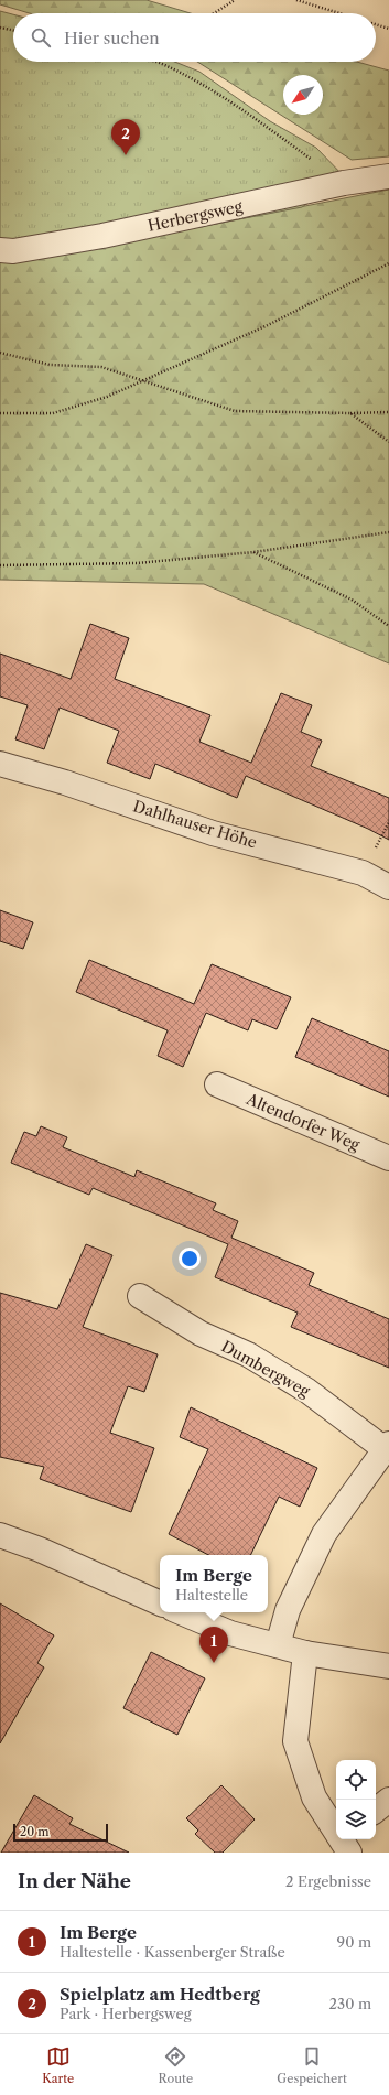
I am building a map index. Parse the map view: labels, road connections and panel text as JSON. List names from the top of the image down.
{
  "streets": {
    "street": [
      "Herbergsweg",
      "Dahlhauser Höhe",
      "Altendorfer Weg",
      "Dumbergweg"
    ]
  },
  "scale_bar": "20 m",
  "north": "bottom left",
  "page": {
    "search": "Hier suchen",
    "pins": ["2", "1"],
    "popup": ["Im Berge", "Haltestelle"],
    "scale": "20 m",
    "heading": ["In der Nähe", "2 Ergebnisse"],
    "list": [
      {
        "mark": "1",
        "name": "Im Berge",
        "note": "Haltestelle · Kassenberger Straße",
        "value": "90 m"
      },
      {
        "mark": "2",
        "name": "Spielplatz am Hedtberg",
        "note": "Park · Herbergsweg",
        "value": "230 m"
      }
    ],
    "nav": ["Karte", "Route", "Gespeichert"]
  }
}
